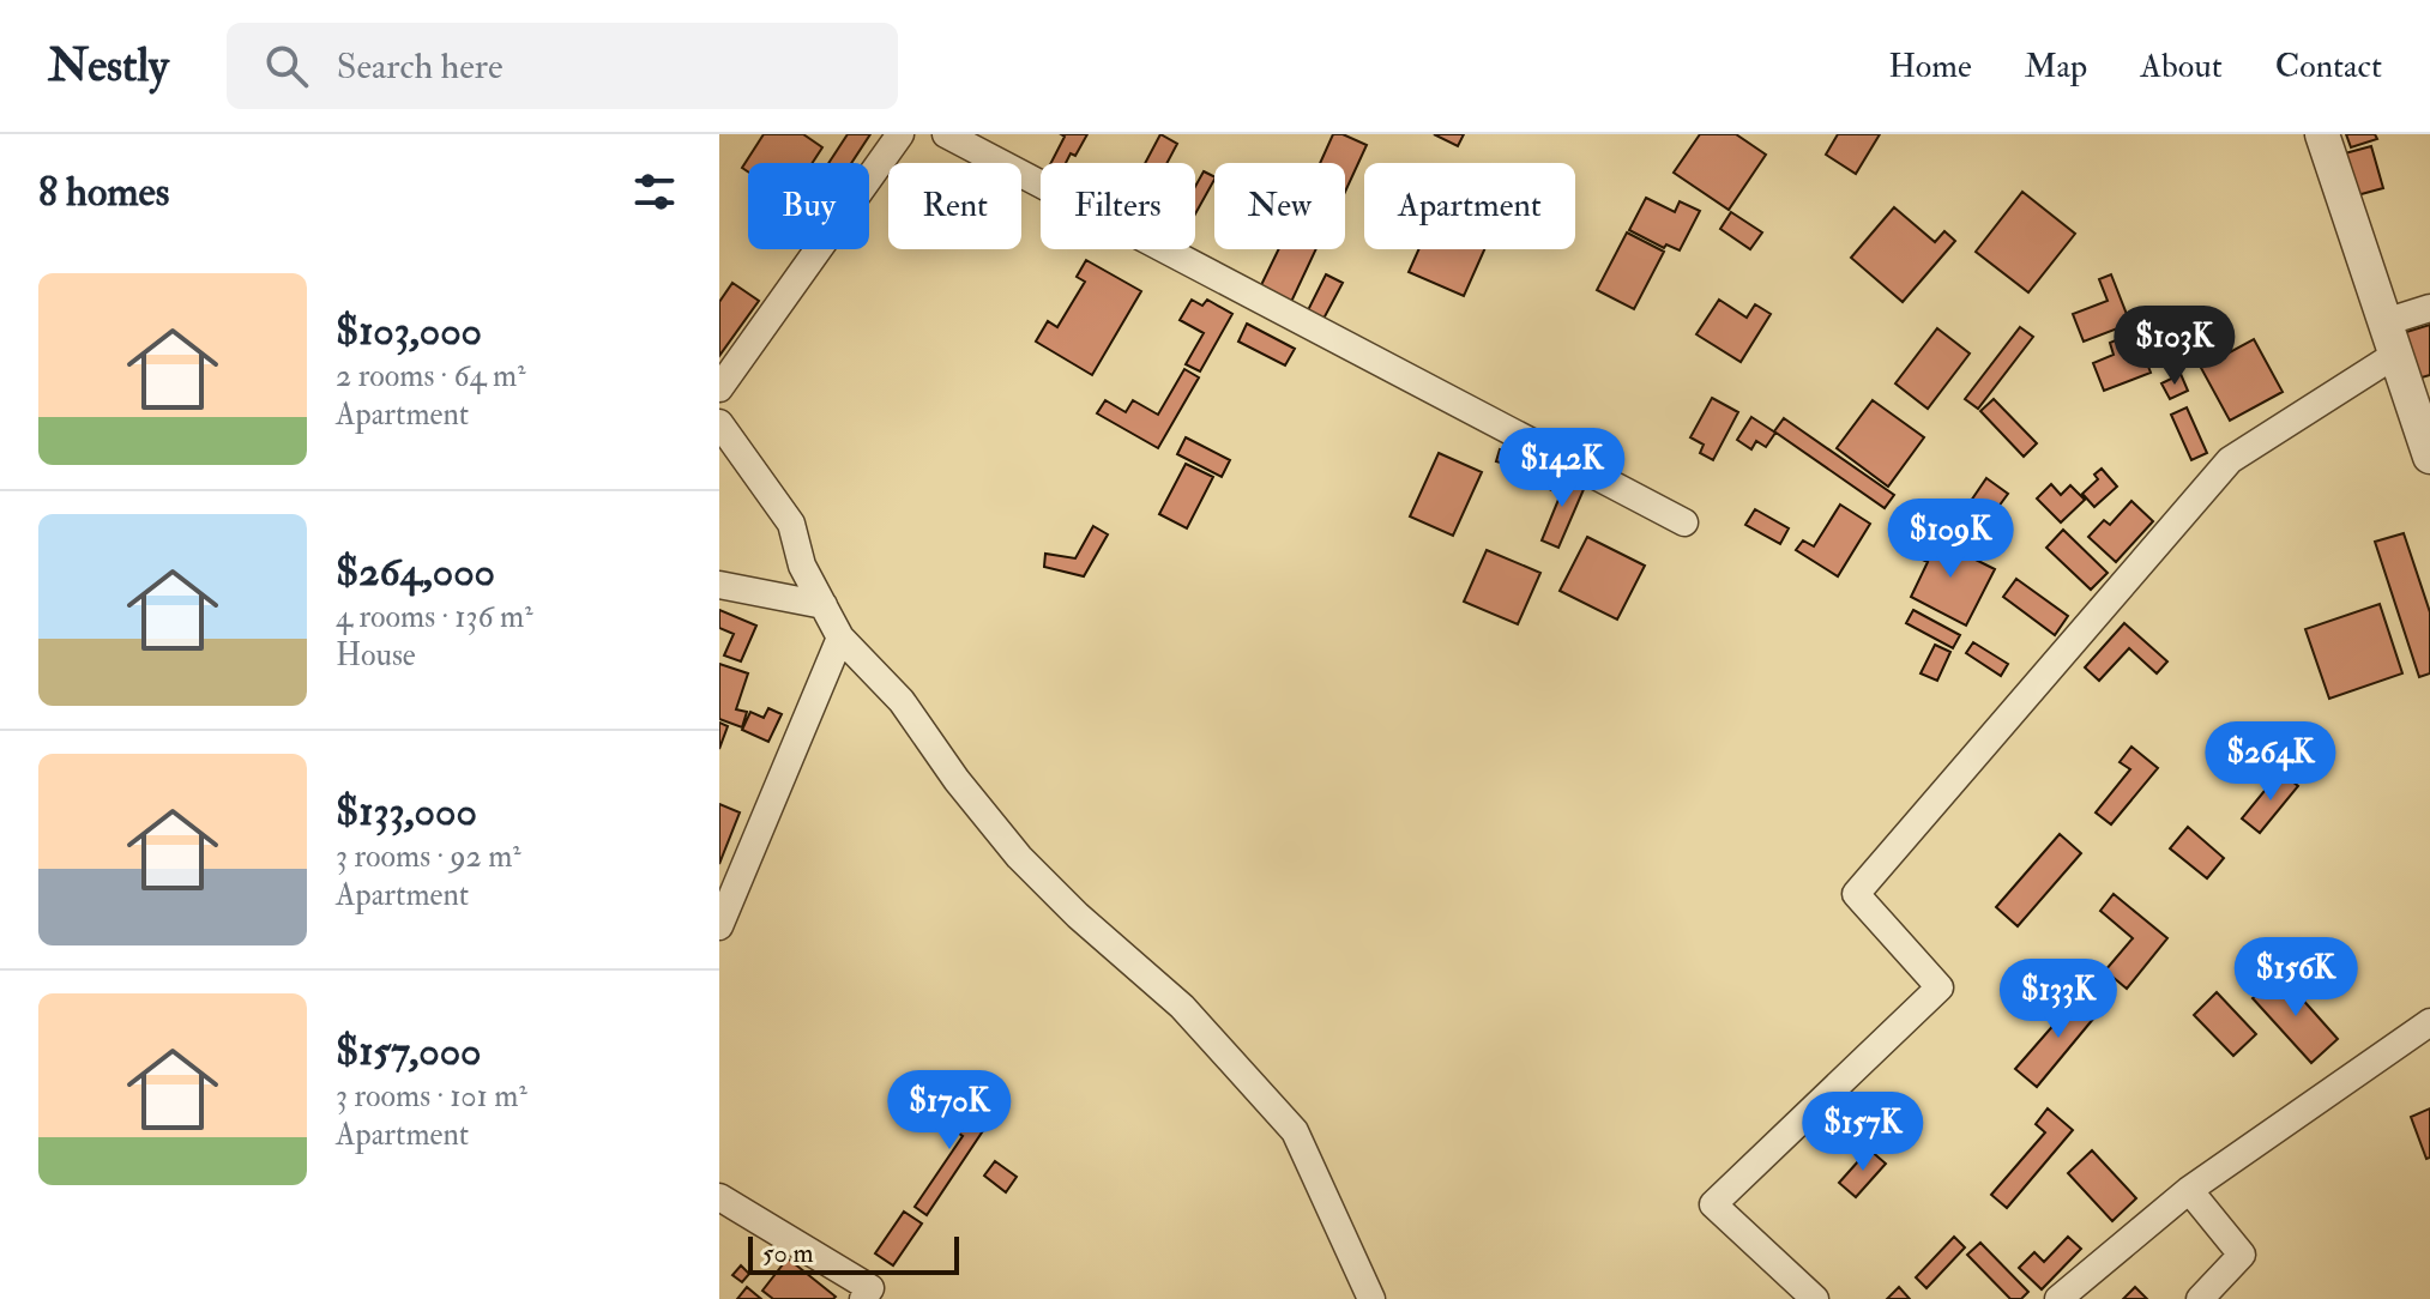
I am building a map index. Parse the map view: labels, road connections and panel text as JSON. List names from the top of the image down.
{
  "scale_bar": "50 m",
  "page": {
    "header": "Nestly",
    "search": "Search here",
    "nav": [
      "Home",
      "Map",
      "About",
      "Contact"
    ],
    "heading": "8 homes",
    "chip": [
      "Buy",
      "Rent",
      "Filters",
      "New",
      "Apartment"
    ],
    "list": [
      {
        "name": "$103,000",
        "note": "2 rooms · 64 m² · Apartment"
      },
      {
        "name": "$264,000",
        "note": "4 rooms · 136 m² · House"
      },
      {
        "name": "$133,000",
        "note": "3 rooms · 92 m² · Apartment"
      },
      {
        "name": "$157,000",
        "note": "3 rooms · 101 m² · Apartment"
      }
    ],
    "price": [
      "$103K",
      "$142K",
      "$109K",
      "$264K",
      "$156K",
      "$133K",
      "$170K",
      "$157K"
    ],
    "scale": "50 m"
  }
}
